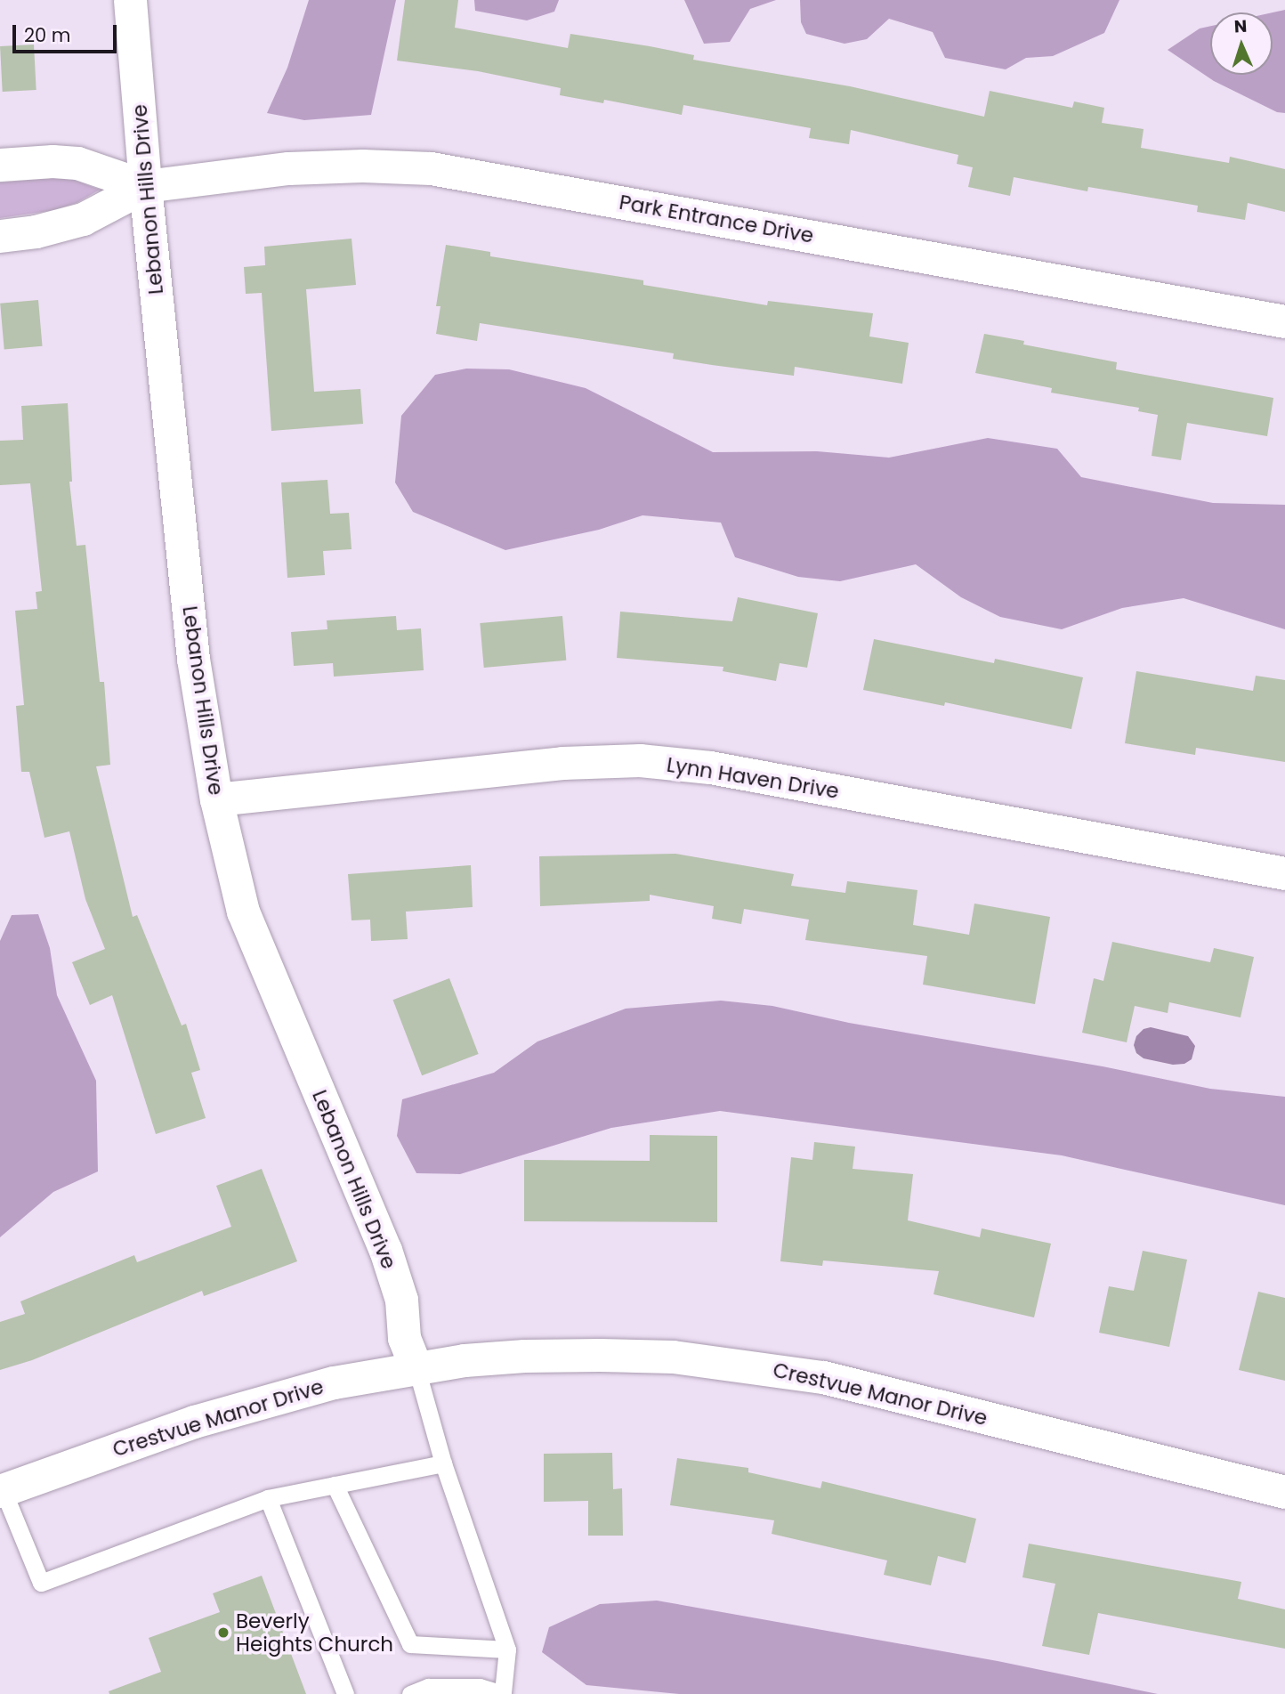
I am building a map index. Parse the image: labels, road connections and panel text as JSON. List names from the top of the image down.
{
  "streets": {
    "street": [
      "Lebanon Hills Drive",
      "Park Entrance Drive",
      "Lynn Haven Drive",
      "Crestvue Manor Drive"
    ]
  },
  "crossings": [
    ["Lebanon Hills Drive", "Park Entrance Drive"],
    ["Lebanon Hills Drive", "Lynn Haven Drive"],
    ["Lebanon Hills Drive", "Crestvue Manor Drive"]
  ],
  "places": ["Beverly Heights Church"],
  "scale_bar": "20 m",
  "north": "top"
}
